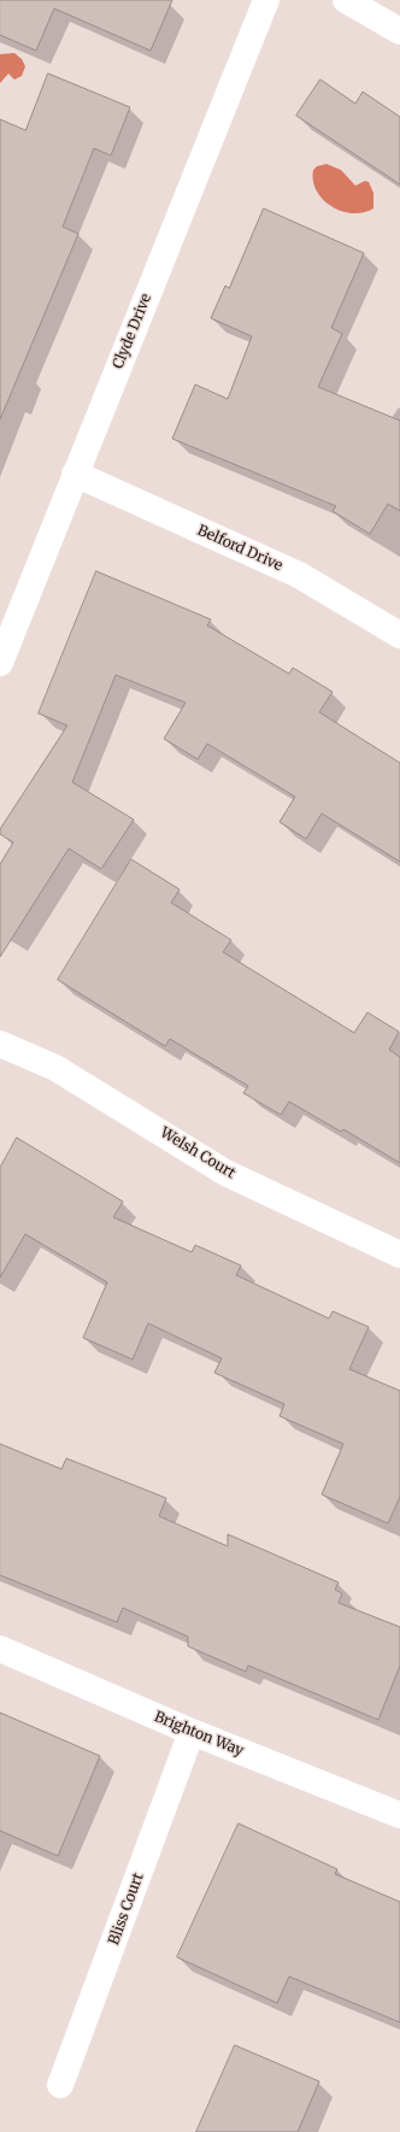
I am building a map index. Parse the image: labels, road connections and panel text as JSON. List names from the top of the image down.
{
  "streets": {
    "street": [
      "Clyde Drive",
      "Belford Drive",
      "Welsh Court",
      "Brighton Way",
      "Bliss Court"
    ]
  },
  "crossings": [
    ["Clyde Drive", "Belford Drive"],
    ["Brighton Way", "Bliss Court"]
  ]
}
